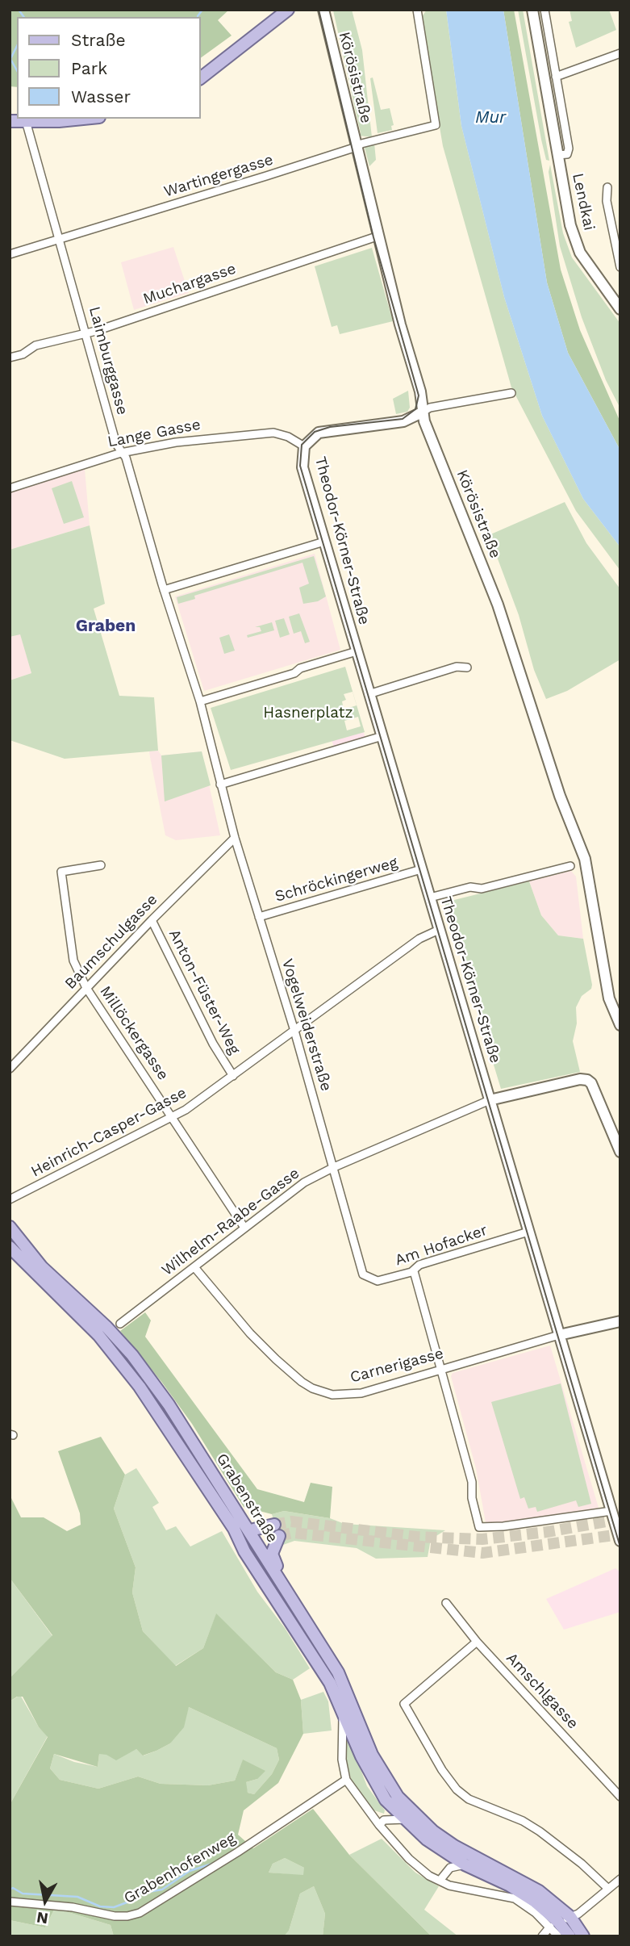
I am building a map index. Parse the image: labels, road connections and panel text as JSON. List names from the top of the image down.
{
  "streets": {
    "main road": [
      "Körösistraße",
      "Lendkai",
      "Theodor-Körner-Straße",
      "Carnerigasse",
      "Grabenstraße"
    ],
    "street": [
      "Wartingergasse",
      "Muchargasse",
      "Laimburggasse",
      "Lange Gasse",
      "Schröckingerweg",
      "Baumschulgasse",
      "Anton-Füster-Weg",
      "Vogelweiderstraße",
      "Millöckergasse",
      "Heinrich-Casper-Gasse",
      "Wilhelm-Raabe-Gasse",
      "Am Hofacker",
      "Amschlgasse",
      "Grabenhofenweg"
    ]
  },
  "crossings": [
    ["Körösistraße", "Wartingergasse"],
    ["Körösistraße", "Muchargasse"],
    ["Körösistraße", "Theodor-Körner-Straße"],
    ["Wartingergasse", "Laimburggasse"],
    ["Muchargasse", "Laimburggasse"],
    ["Laimburggasse", "Lange Gasse"],
    ["Lange Gasse", "Theodor-Körner-Straße"],
    ["Theodor-Körner-Straße", "Schröckingerweg"],
    ["Theodor-Körner-Straße", "Heinrich-Casper-Gasse"],
    ["Theodor-Körner-Straße", "Wilhelm-Raabe-Gasse"],
    ["Theodor-Körner-Straße", "Am Hofacker"],
    ["Theodor-Körner-Straße", "Carnerigasse"],
    ["Schröckingerweg", "Vogelweiderstraße"],
    ["Baumschulgasse", "Anton-Füster-Weg"],
    ["Baumschulgasse", "Vogelweiderstraße"],
    ["Baumschulgasse", "Millöckergasse"],
    ["Anton-Füster-Weg", "Heinrich-Casper-Gasse"],
    ["Vogelweiderstraße", "Heinrich-Casper-Gasse"],
    ["Vogelweiderstraße", "Wilhelm-Raabe-Gasse"],
    ["Vogelweiderstraße", "Am Hofacker"],
    ["Millöckergasse", "Heinrich-Casper-Gasse"],
    ["Millöckergasse", "Wilhelm-Raabe-Gasse"],
    ["Wilhelm-Raabe-Gasse", "Carnerigasse"],
    ["Grabenstraße", "Grabenhofenweg"]
  ],
  "districts": ["Graben"],
  "water": ["Mur"],
  "parks": ["Hasnerplatz"],
  "legend": ["Straße", "Park", "Wasser"],
  "north": "bottom"
}
